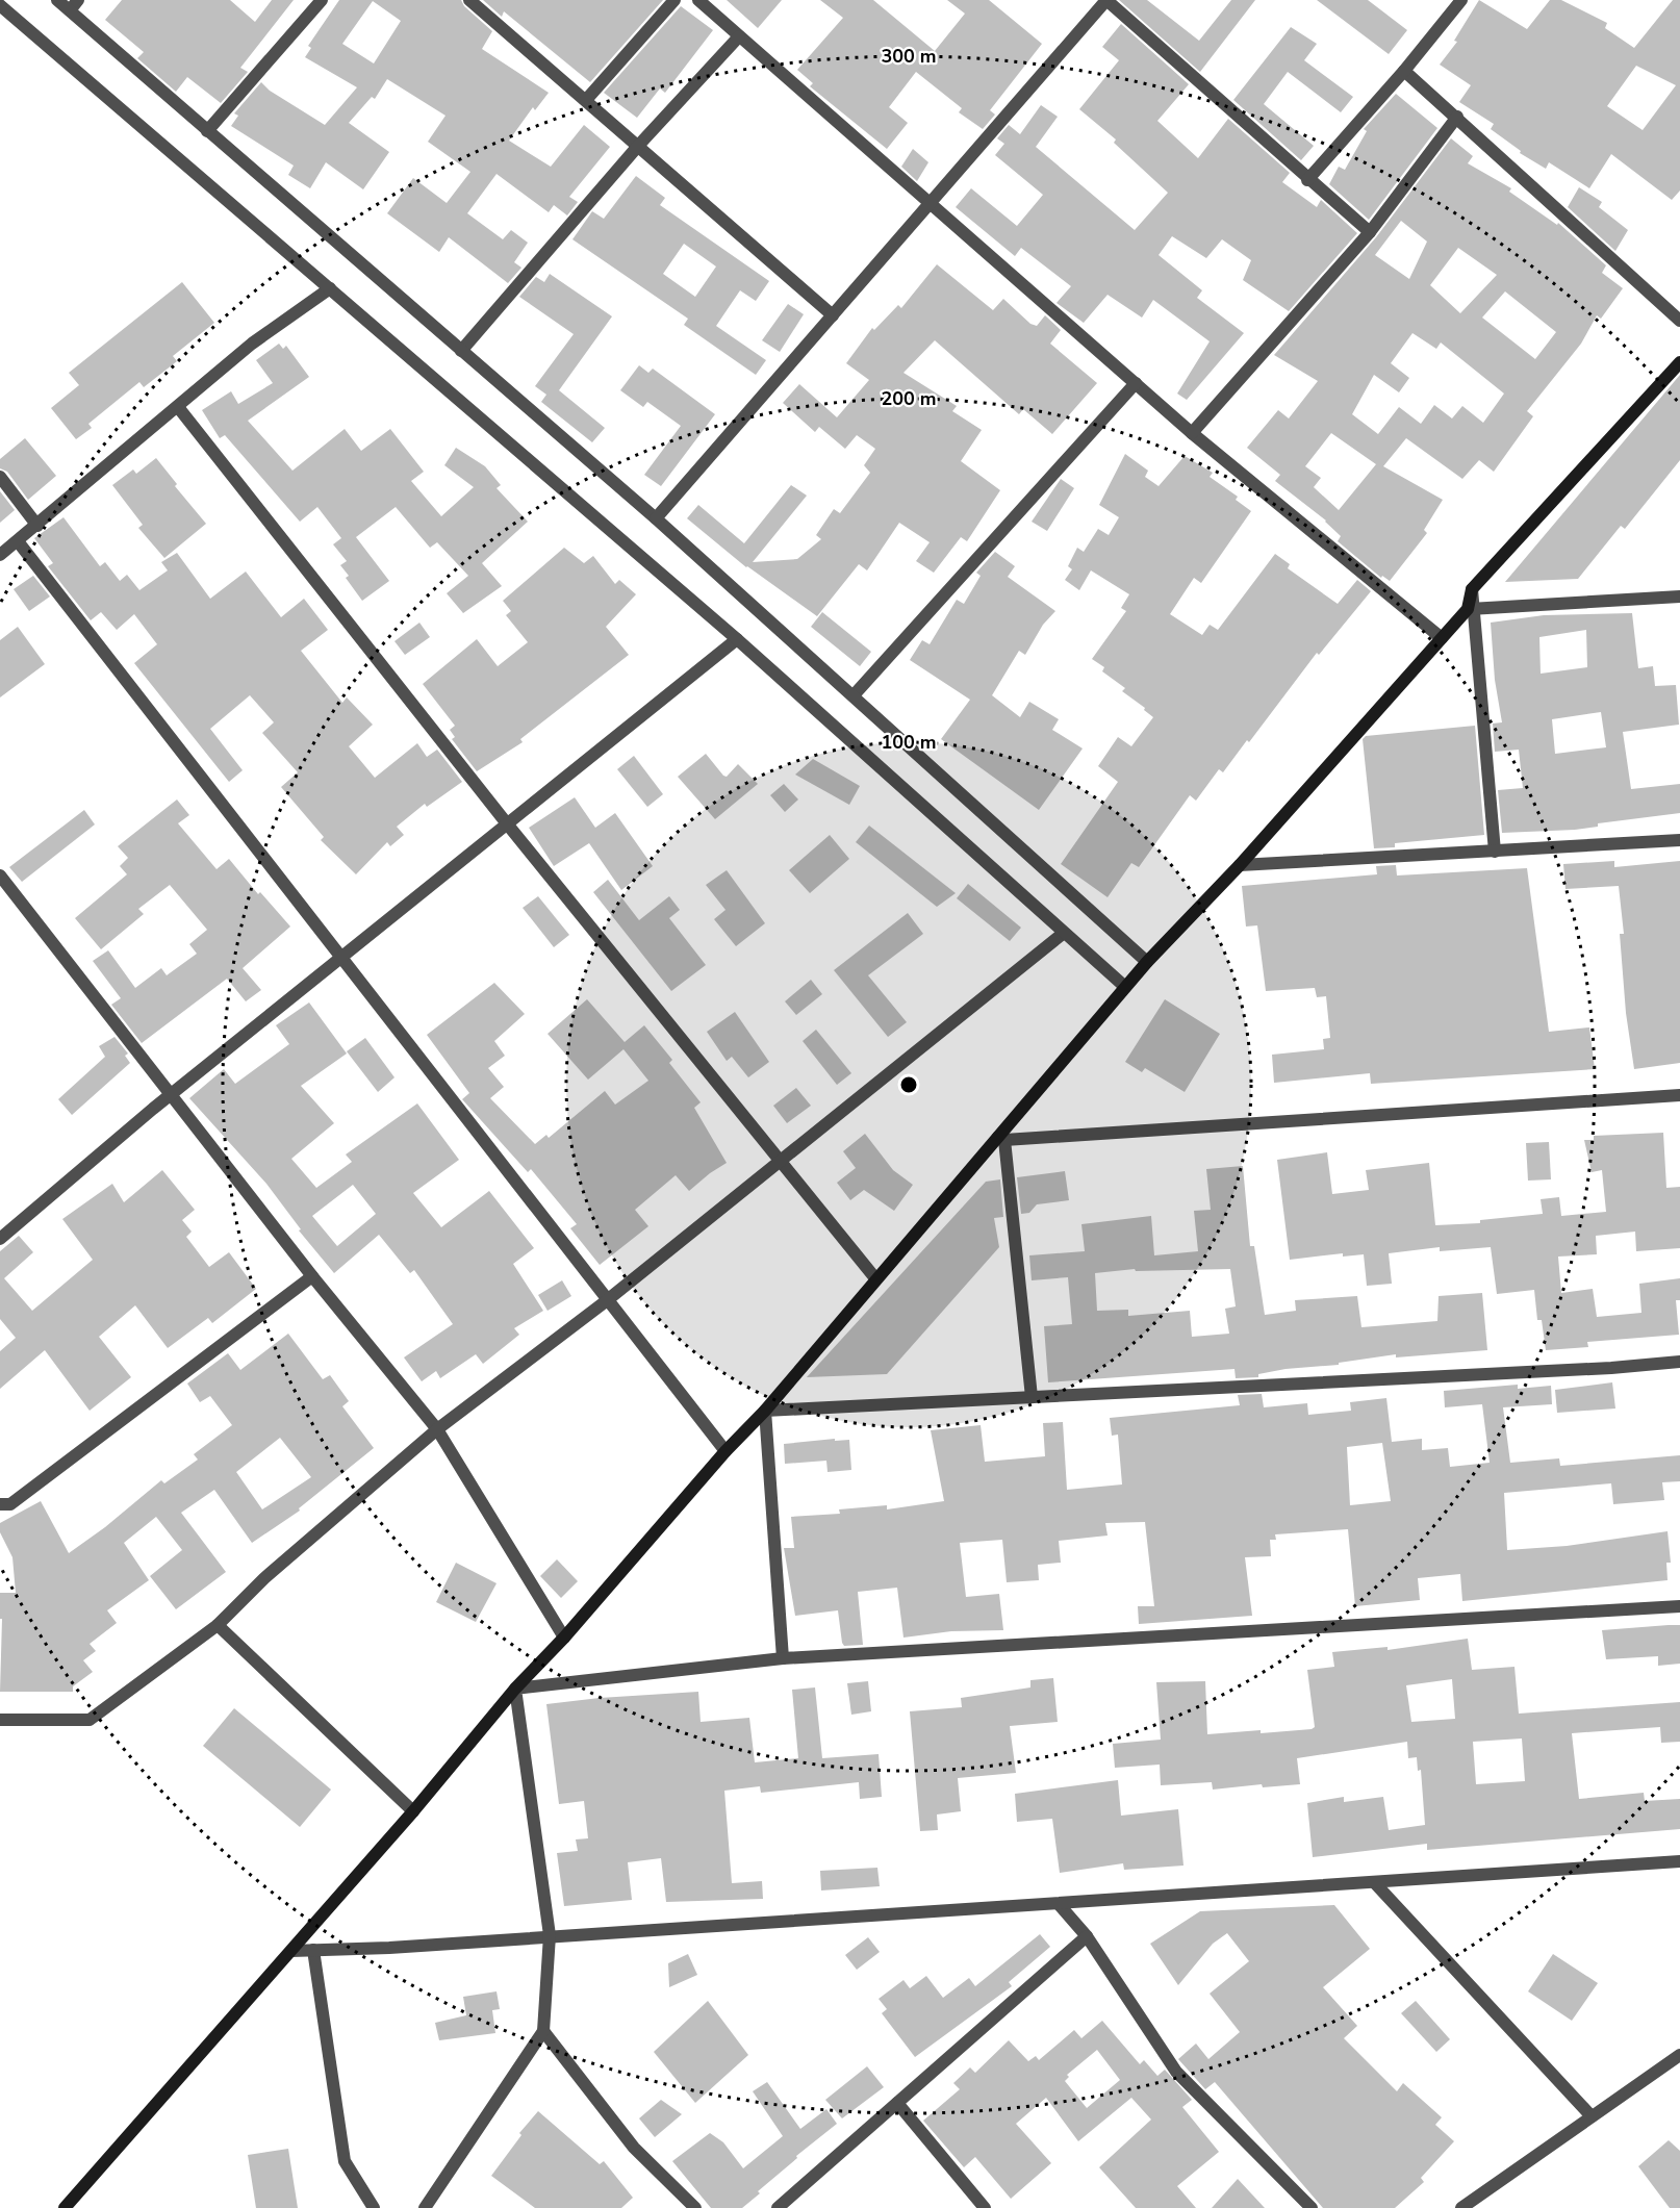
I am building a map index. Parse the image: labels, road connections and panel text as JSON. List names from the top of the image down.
{
  "rings": ["300 m", "200 m", "100 m"]
}
